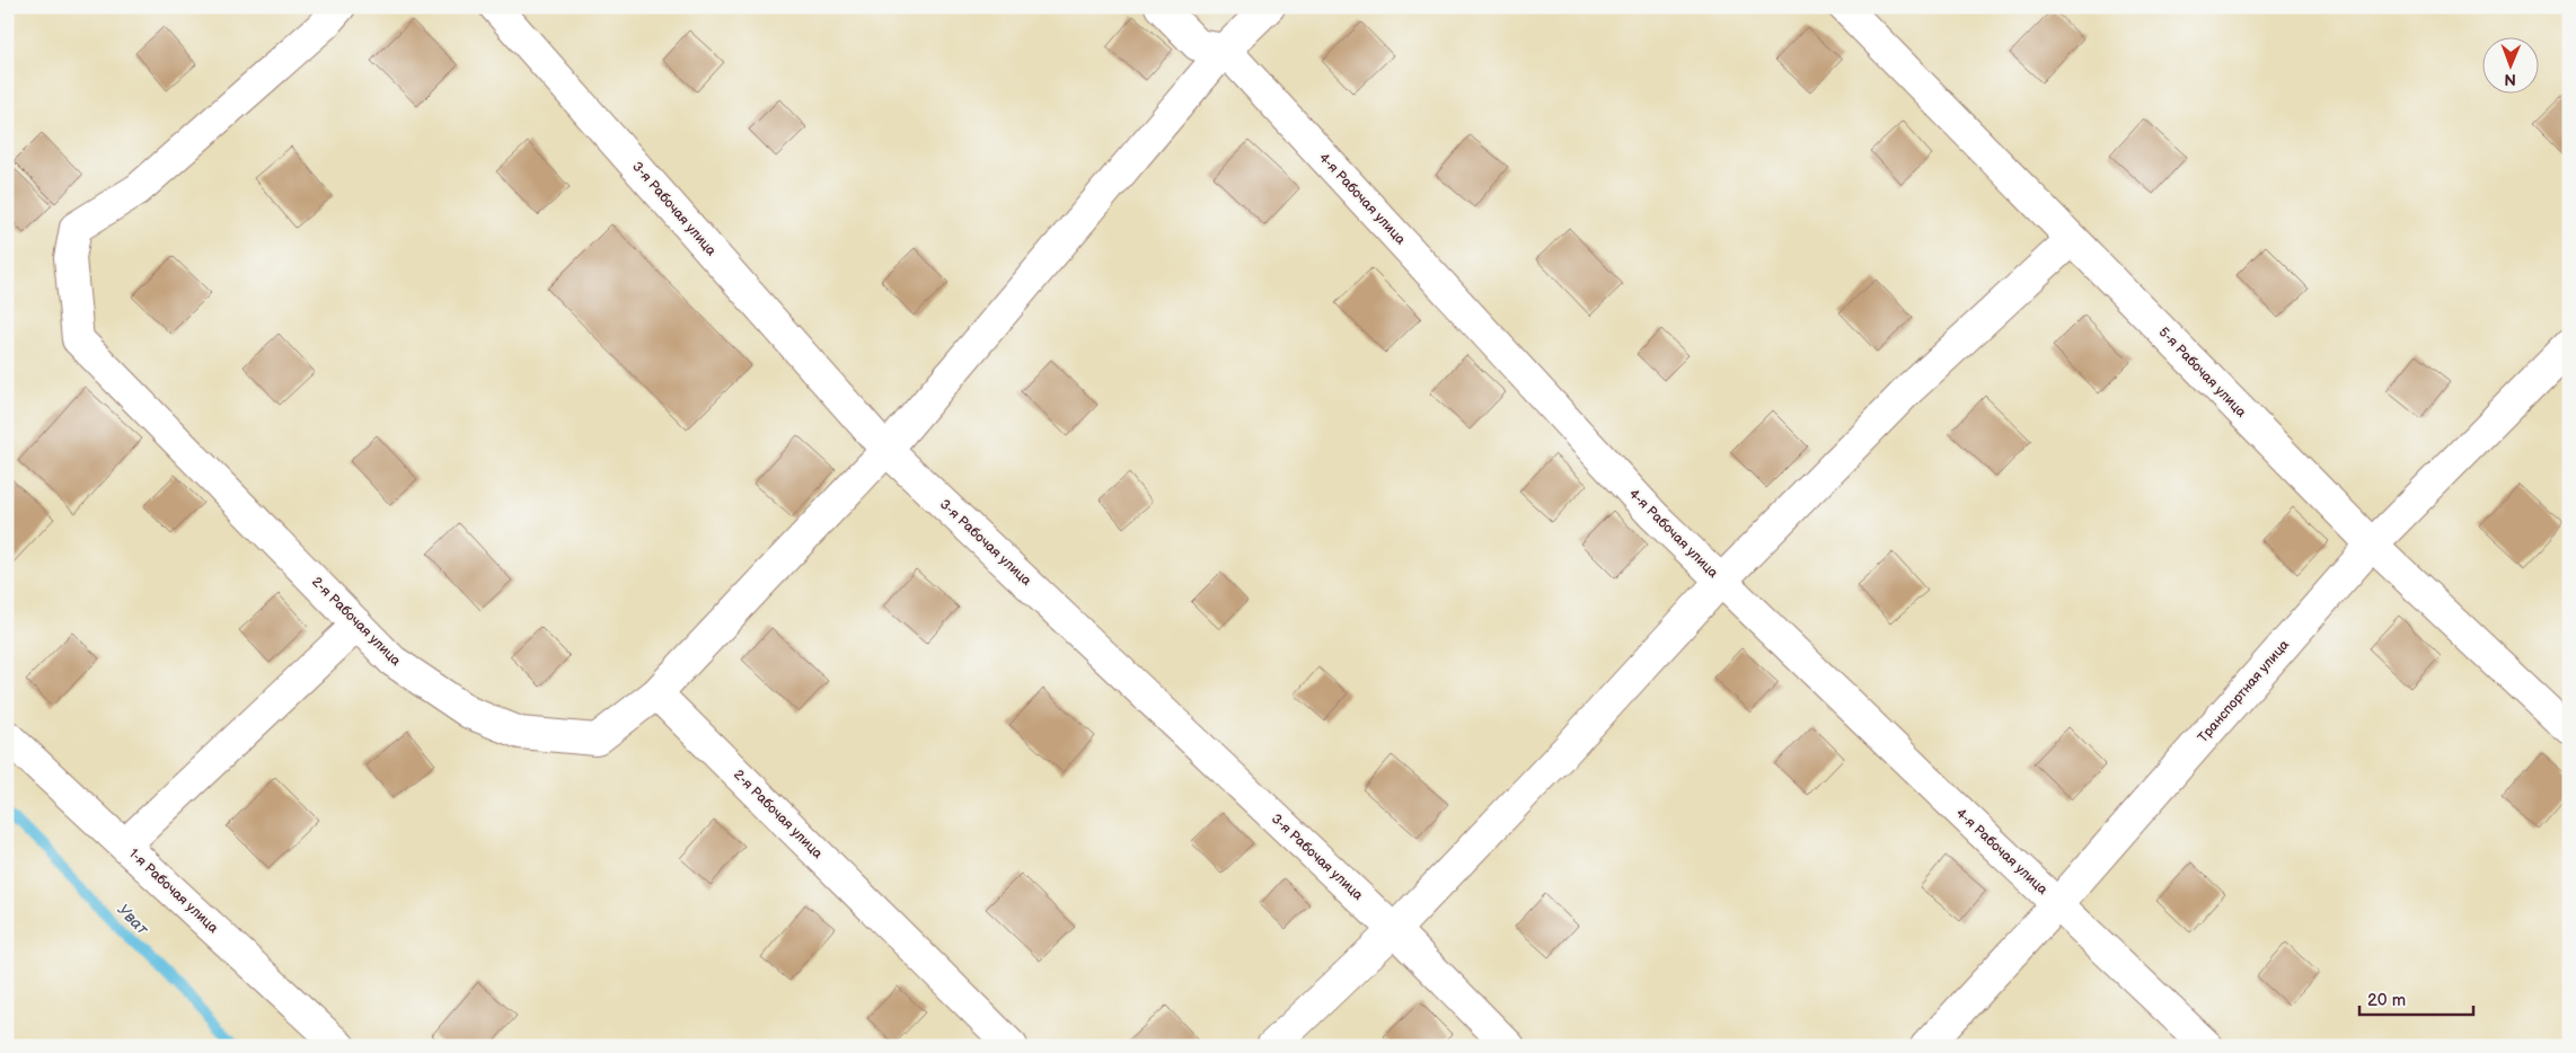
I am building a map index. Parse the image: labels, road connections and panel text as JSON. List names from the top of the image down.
{
  "streets": {
    "street": [
      "4-я Рабочая улица",
      "3-я Рабочая улица",
      "5-я Рабочая улица",
      "2-я Рабочая улица",
      "Транспортная улица",
      "1-я Рабочая улица"
    ]
  },
  "crossings": [
    ["4-я Рабочая улица", "Транспортная улица"],
    ["5-я Рабочая улица", "Транспортная улица"]
  ],
  "water": ["Уват"],
  "scale_bar": "20 m",
  "north": "bottom"
}
